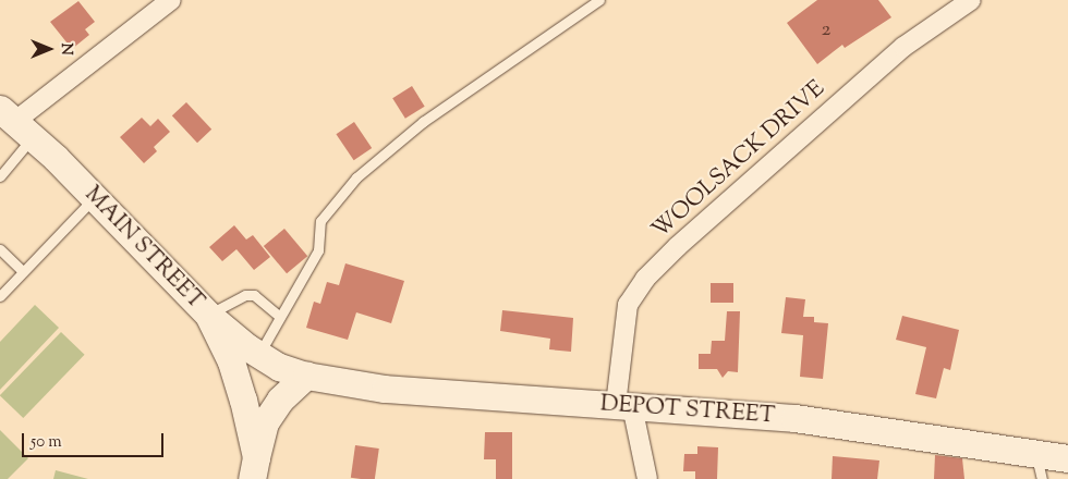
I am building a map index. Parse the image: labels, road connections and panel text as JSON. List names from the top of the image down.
{
  "streets": {
    "main road": ["MAIN STREET", "DEPOT STREET"],
    "street": ["WOOLSACK DRIVE"]
  },
  "crossings": [
    ["WOOLSACK DRIVE", "DEPOT STREET"],
    ["MAIN STREET", "DEPOT STREET"]
  ],
  "house_numbers": ["2"],
  "scale_bar": "50 m",
  "north": "right"
}
